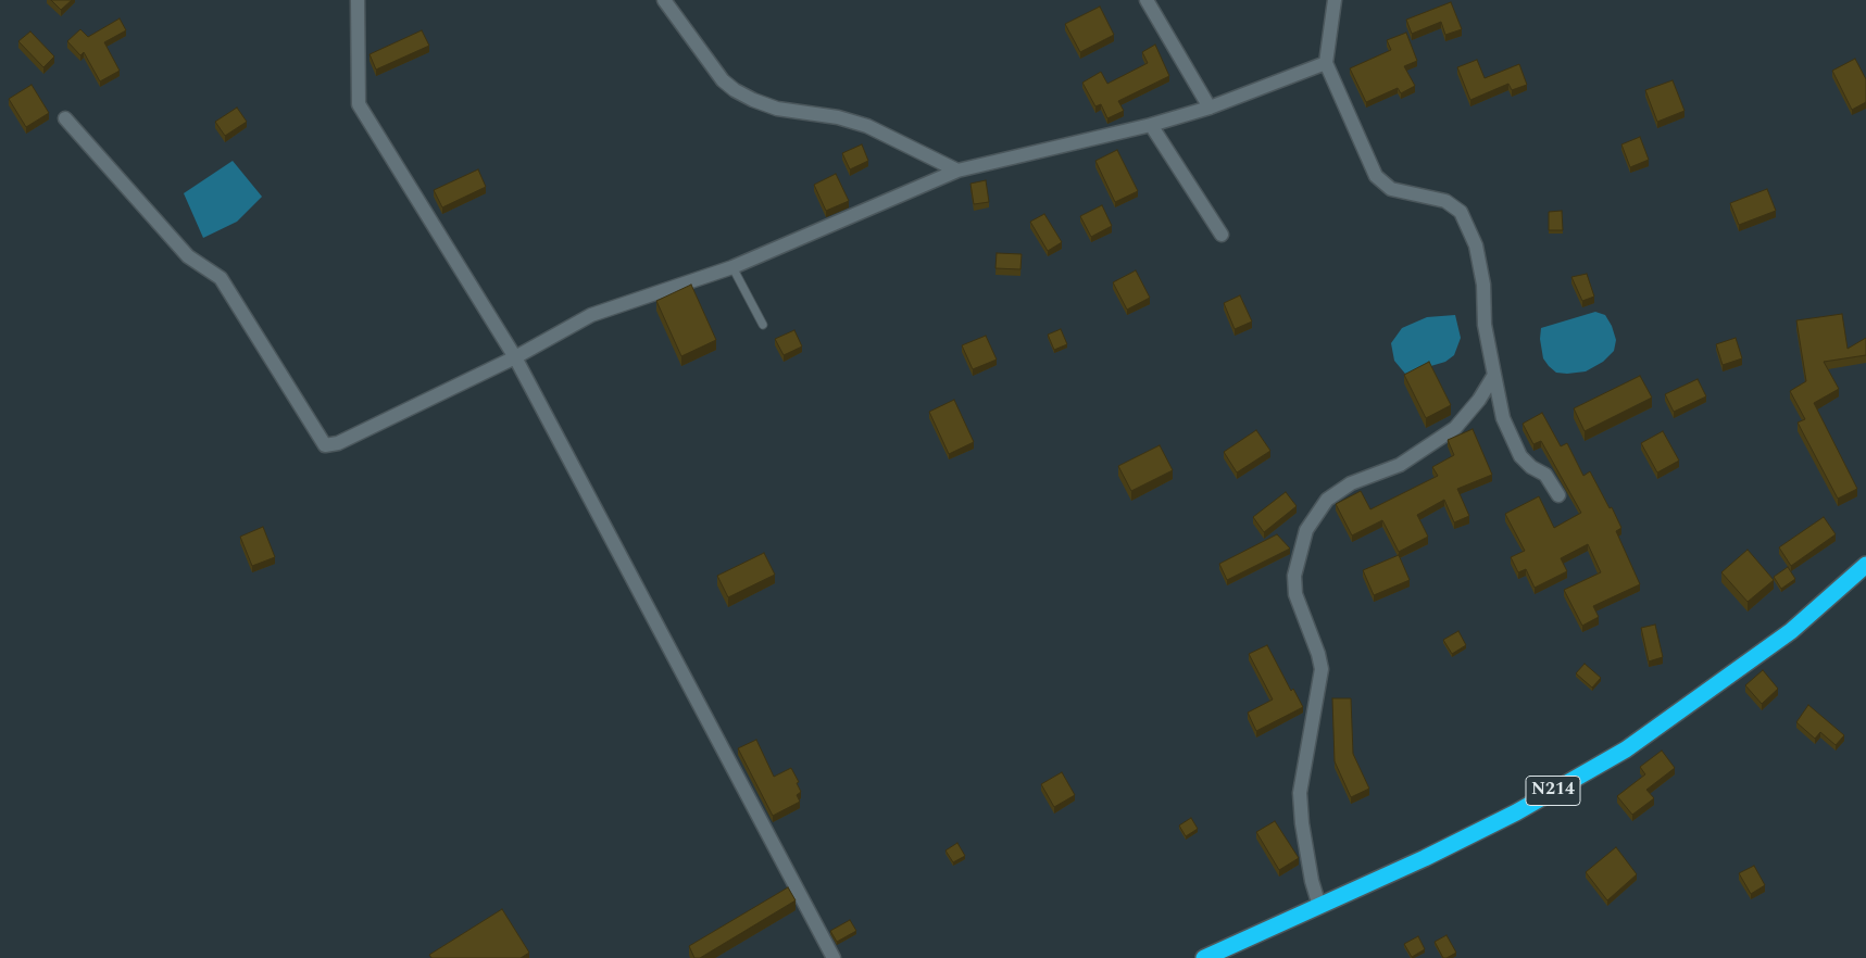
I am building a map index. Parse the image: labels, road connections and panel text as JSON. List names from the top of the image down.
{
  "streets": {
    "highway": ["N214"]
  }
}
